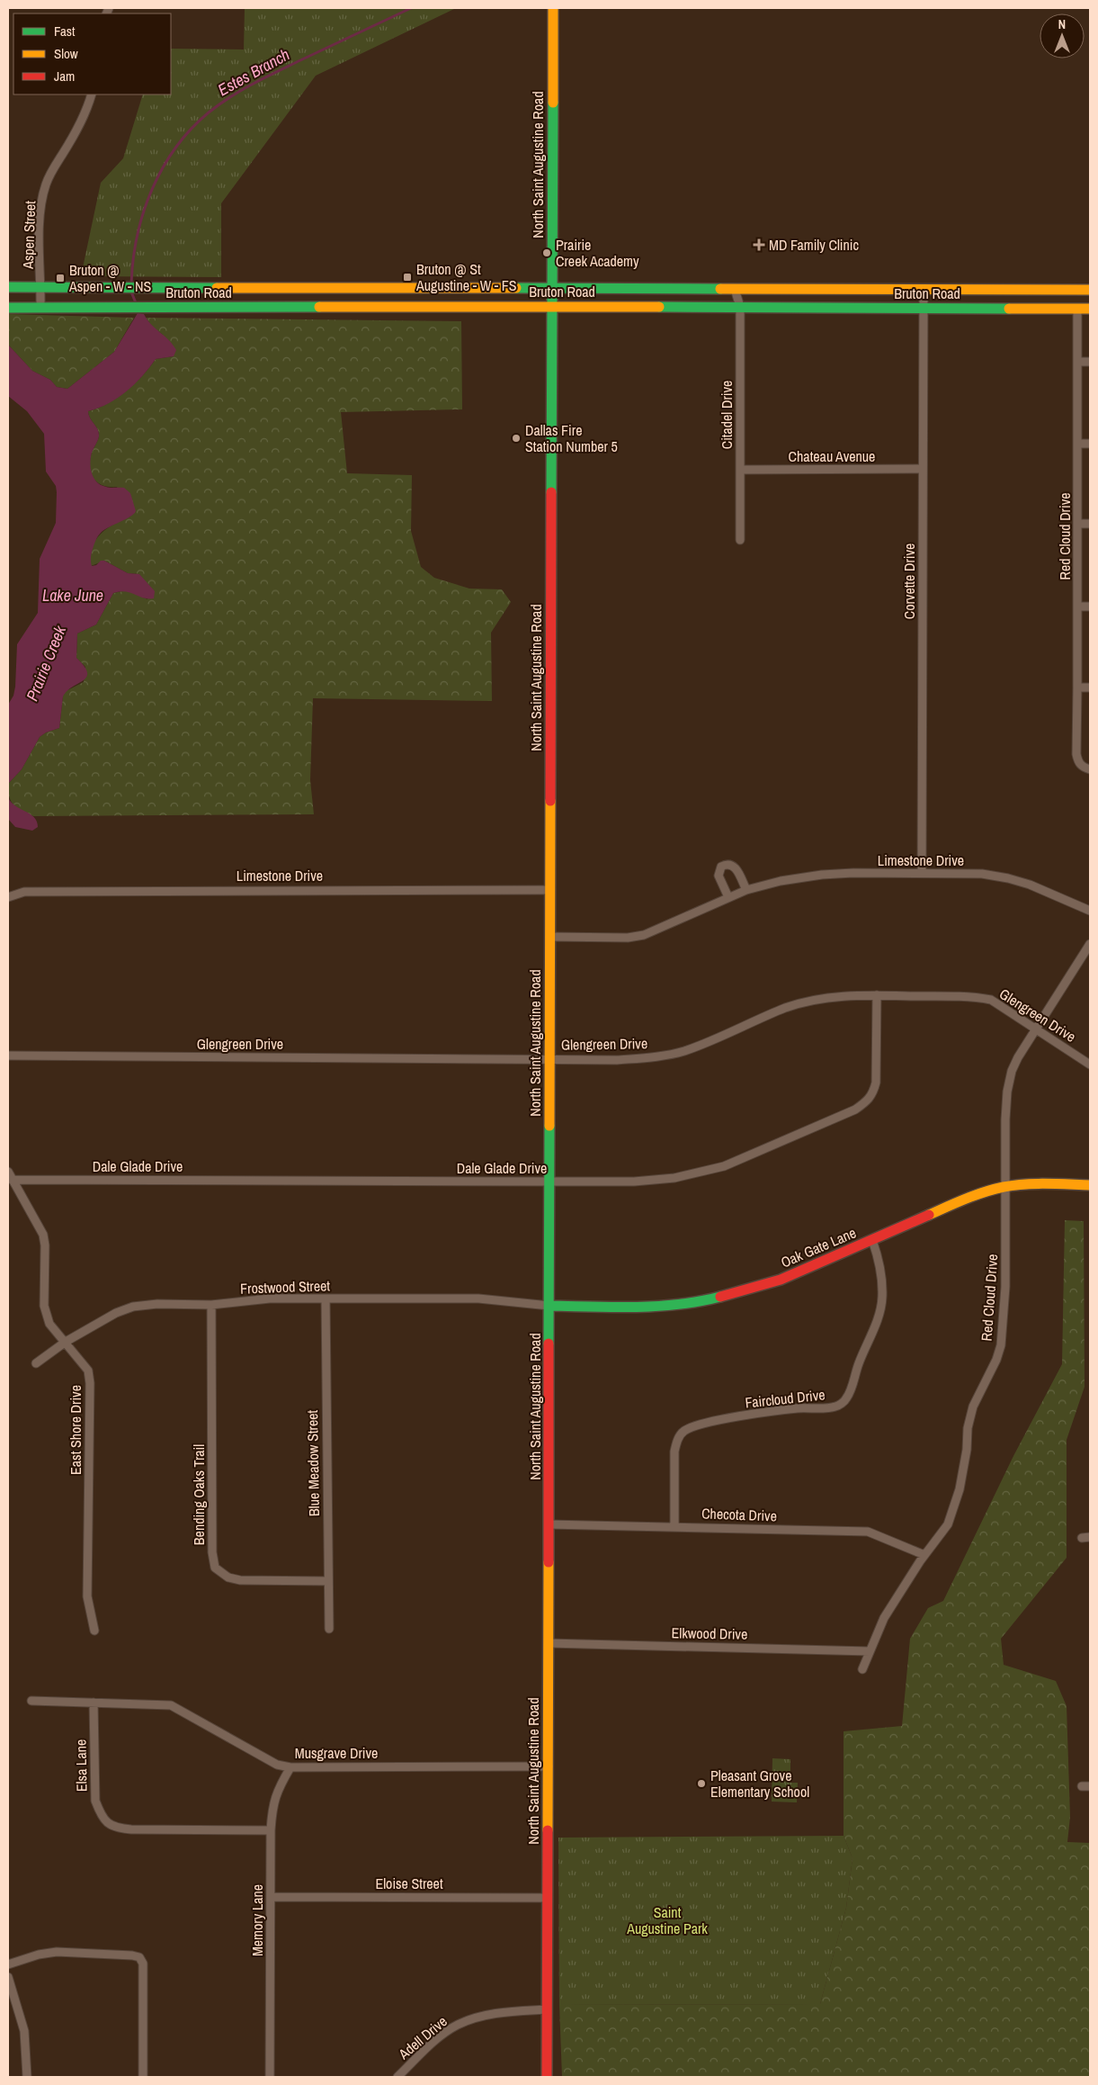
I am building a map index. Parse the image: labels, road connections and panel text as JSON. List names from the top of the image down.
{
  "streets": {
    "street": [
      "North Saint Augustine Road",
      "Aspen Street",
      "Bruton Road",
      "Citadel Drive",
      "Chateau Avenue",
      "Red Cloud Drive",
      "Corvette Drive",
      "Limestone Drive",
      "Glengreen Drive",
      "Dale Glade Drive",
      "Oak Gate Lane",
      "Frostwood Street",
      "Faircloud Drive",
      "East Shore Drive",
      "Blue Meadow Street",
      "Bending Oaks Trail",
      "Checota Drive",
      "Elkwood Drive",
      "Musgrave Drive",
      "Elsa Lane",
      "Eloise Street",
      "Memory Lane",
      "Adell Drive"
    ]
  },
  "crossings": [
    ["North Saint Augustine Road", "Bruton Road"],
    ["North Saint Augustine Road", "Limestone Drive"],
    ["North Saint Augustine Road", "Glengreen Drive"],
    ["North Saint Augustine Road", "Dale Glade Drive"],
    ["North Saint Augustine Road", "Oak Gate Lane"],
    ["North Saint Augustine Road", "Frostwood Street"],
    ["North Saint Augustine Road", "Checota Drive"],
    ["North Saint Augustine Road", "Elkwood Drive"],
    ["North Saint Augustine Road", "Musgrave Drive"],
    ["North Saint Augustine Road", "Eloise Street"],
    ["North Saint Augustine Road", "Adell Drive"],
    ["Aspen Street", "Bruton Road"],
    ["Bruton Road", "Citadel Drive"],
    ["Bruton Road", "Red Cloud Drive"],
    ["Bruton Road", "Corvette Drive"],
    ["Citadel Drive", "Chateau Avenue"],
    ["Chateau Avenue", "Corvette Drive"],
    ["Red Cloud Drive", "Glengreen Drive"],
    ["Red Cloud Drive", "Oak Gate Lane"],
    ["Red Cloud Drive", "Checota Drive"],
    ["Red Cloud Drive", "Elkwood Drive"],
    ["Corvette Drive", "Limestone Drive"],
    ["Glengreen Drive", "Dale Glade Drive"],
    ["Dale Glade Drive", "East Shore Drive"],
    ["Oak Gate Lane", "Frostwood Street"],
    ["Oak Gate Lane", "Faircloud Drive"],
    ["Frostwood Street", "East Shore Drive"],
    ["Frostwood Street", "Blue Meadow Street"],
    ["Frostwood Street", "Bending Oaks Trail"],
    ["Faircloud Drive", "Checota Drive"],
    ["Blue Meadow Street", "Bending Oaks Trail"],
    ["Musgrave Drive", "Elsa Lane"],
    ["Musgrave Drive", "Memory Lane"],
    ["Elsa Lane", "Memory Lane"],
    ["Eloise Street", "Memory Lane"]
  ],
  "water": ["Estes Branch", "Lake June", "Prairie Creek"],
  "parks": ["Saint Augustine Park"],
  "places": {
    "health": ["MD Family Clinic"],
    "other": ["Prairie Creek Academy", "Dallas Fire Station Number 5", "Pleasant Grove Elementary School"],
    "transit": ["Bruton @ St Augustine - W - FS", "Bruton @ Aspen - W - NS"]
  },
  "legend": ["Fast", "Slow", "Jam"],
  "north": "top"
}
